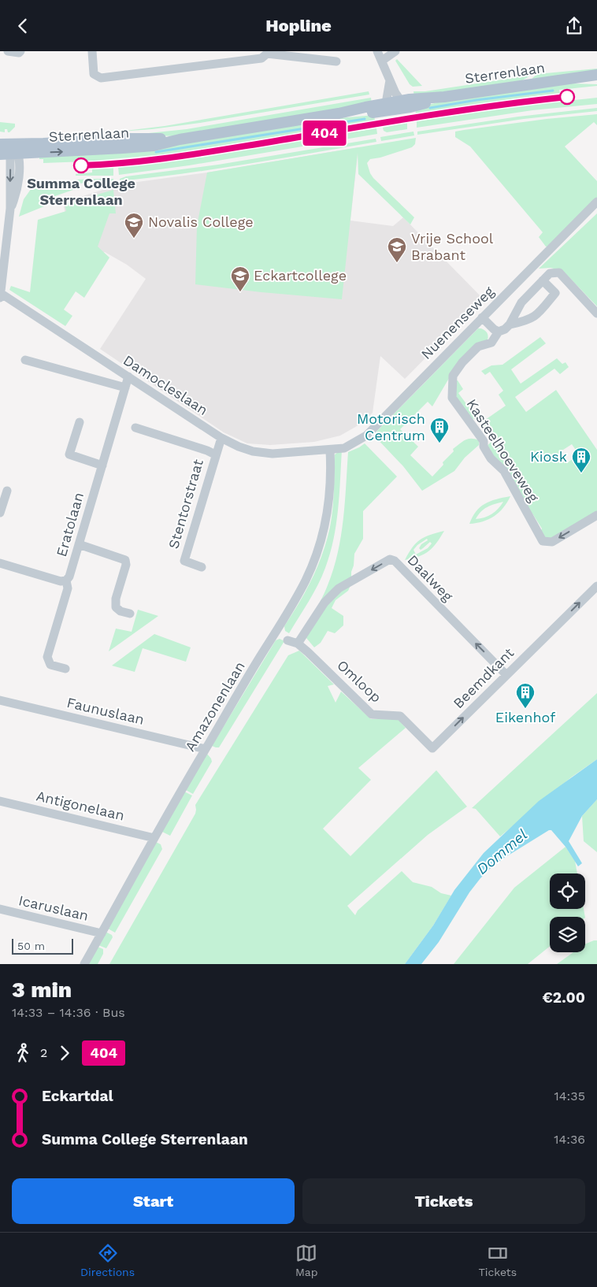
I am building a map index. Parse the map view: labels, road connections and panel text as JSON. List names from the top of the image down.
{
  "streets": {
    "main road": ["Sterrenlaan"],
    "street": [
      "Nuenenseweg",
      "Damocleslaan",
      "Kasteelhoeveweg",
      "Stentorstraat",
      "Eratolaan",
      "Daalweg",
      "Beemdkant",
      "Omloop",
      "Amazonenlaan",
      "Faunuslaan",
      "Antigonelaan",
      "Icaruslaan"
    ]
  },
  "crossings": [
    ["Nuenenseweg", "Damocleslaan"],
    ["Nuenenseweg", "Amazonenlaan"],
    ["Damocleslaan", "Stentorstraat"],
    ["Damocleslaan", "Eratolaan"],
    ["Damocleslaan", "Amazonenlaan"],
    ["Daalweg", "Beemdkant"],
    ["Daalweg", "Omloop"],
    ["Beemdkant", "Omloop"],
    ["Amazonenlaan", "Faunuslaan"],
    ["Amazonenlaan", "Antigonelaan"],
    ["Amazonenlaan", "Icaruslaan"]
  ],
  "one_way": ["Beemdkant"],
  "water": ["Dommel"],
  "places": {
    "other": ["Summa College Sterrenlaan"],
    "school or university": ["Novalis College", "Vrije School Brabant", "Eckartcollege"],
    "building": ["Motorisch Centrum", "Kiosk", "Eikenhof"]
  },
  "lines": ["bus line 404"],
  "scale_bar": "50 m",
  "page": {
    "header": "Hopline",
    "on_map": "404",
    "scale": "50 m",
    "heading": ["3 min", "14:33 – 14:36 · Bus", "€2.00"],
    "legs": ["2", "404"],
    "list": [
      {
        "name": "Eckartdal",
        "value": "14:35"
      },
      {
        "name": "Summa College Sterrenlaan",
        "value": "14:36"
      }
    ],
    "buttons": ["Start", "Tickets"],
    "tabs": ["Directions", "Map", "Tickets"]
  }
}
